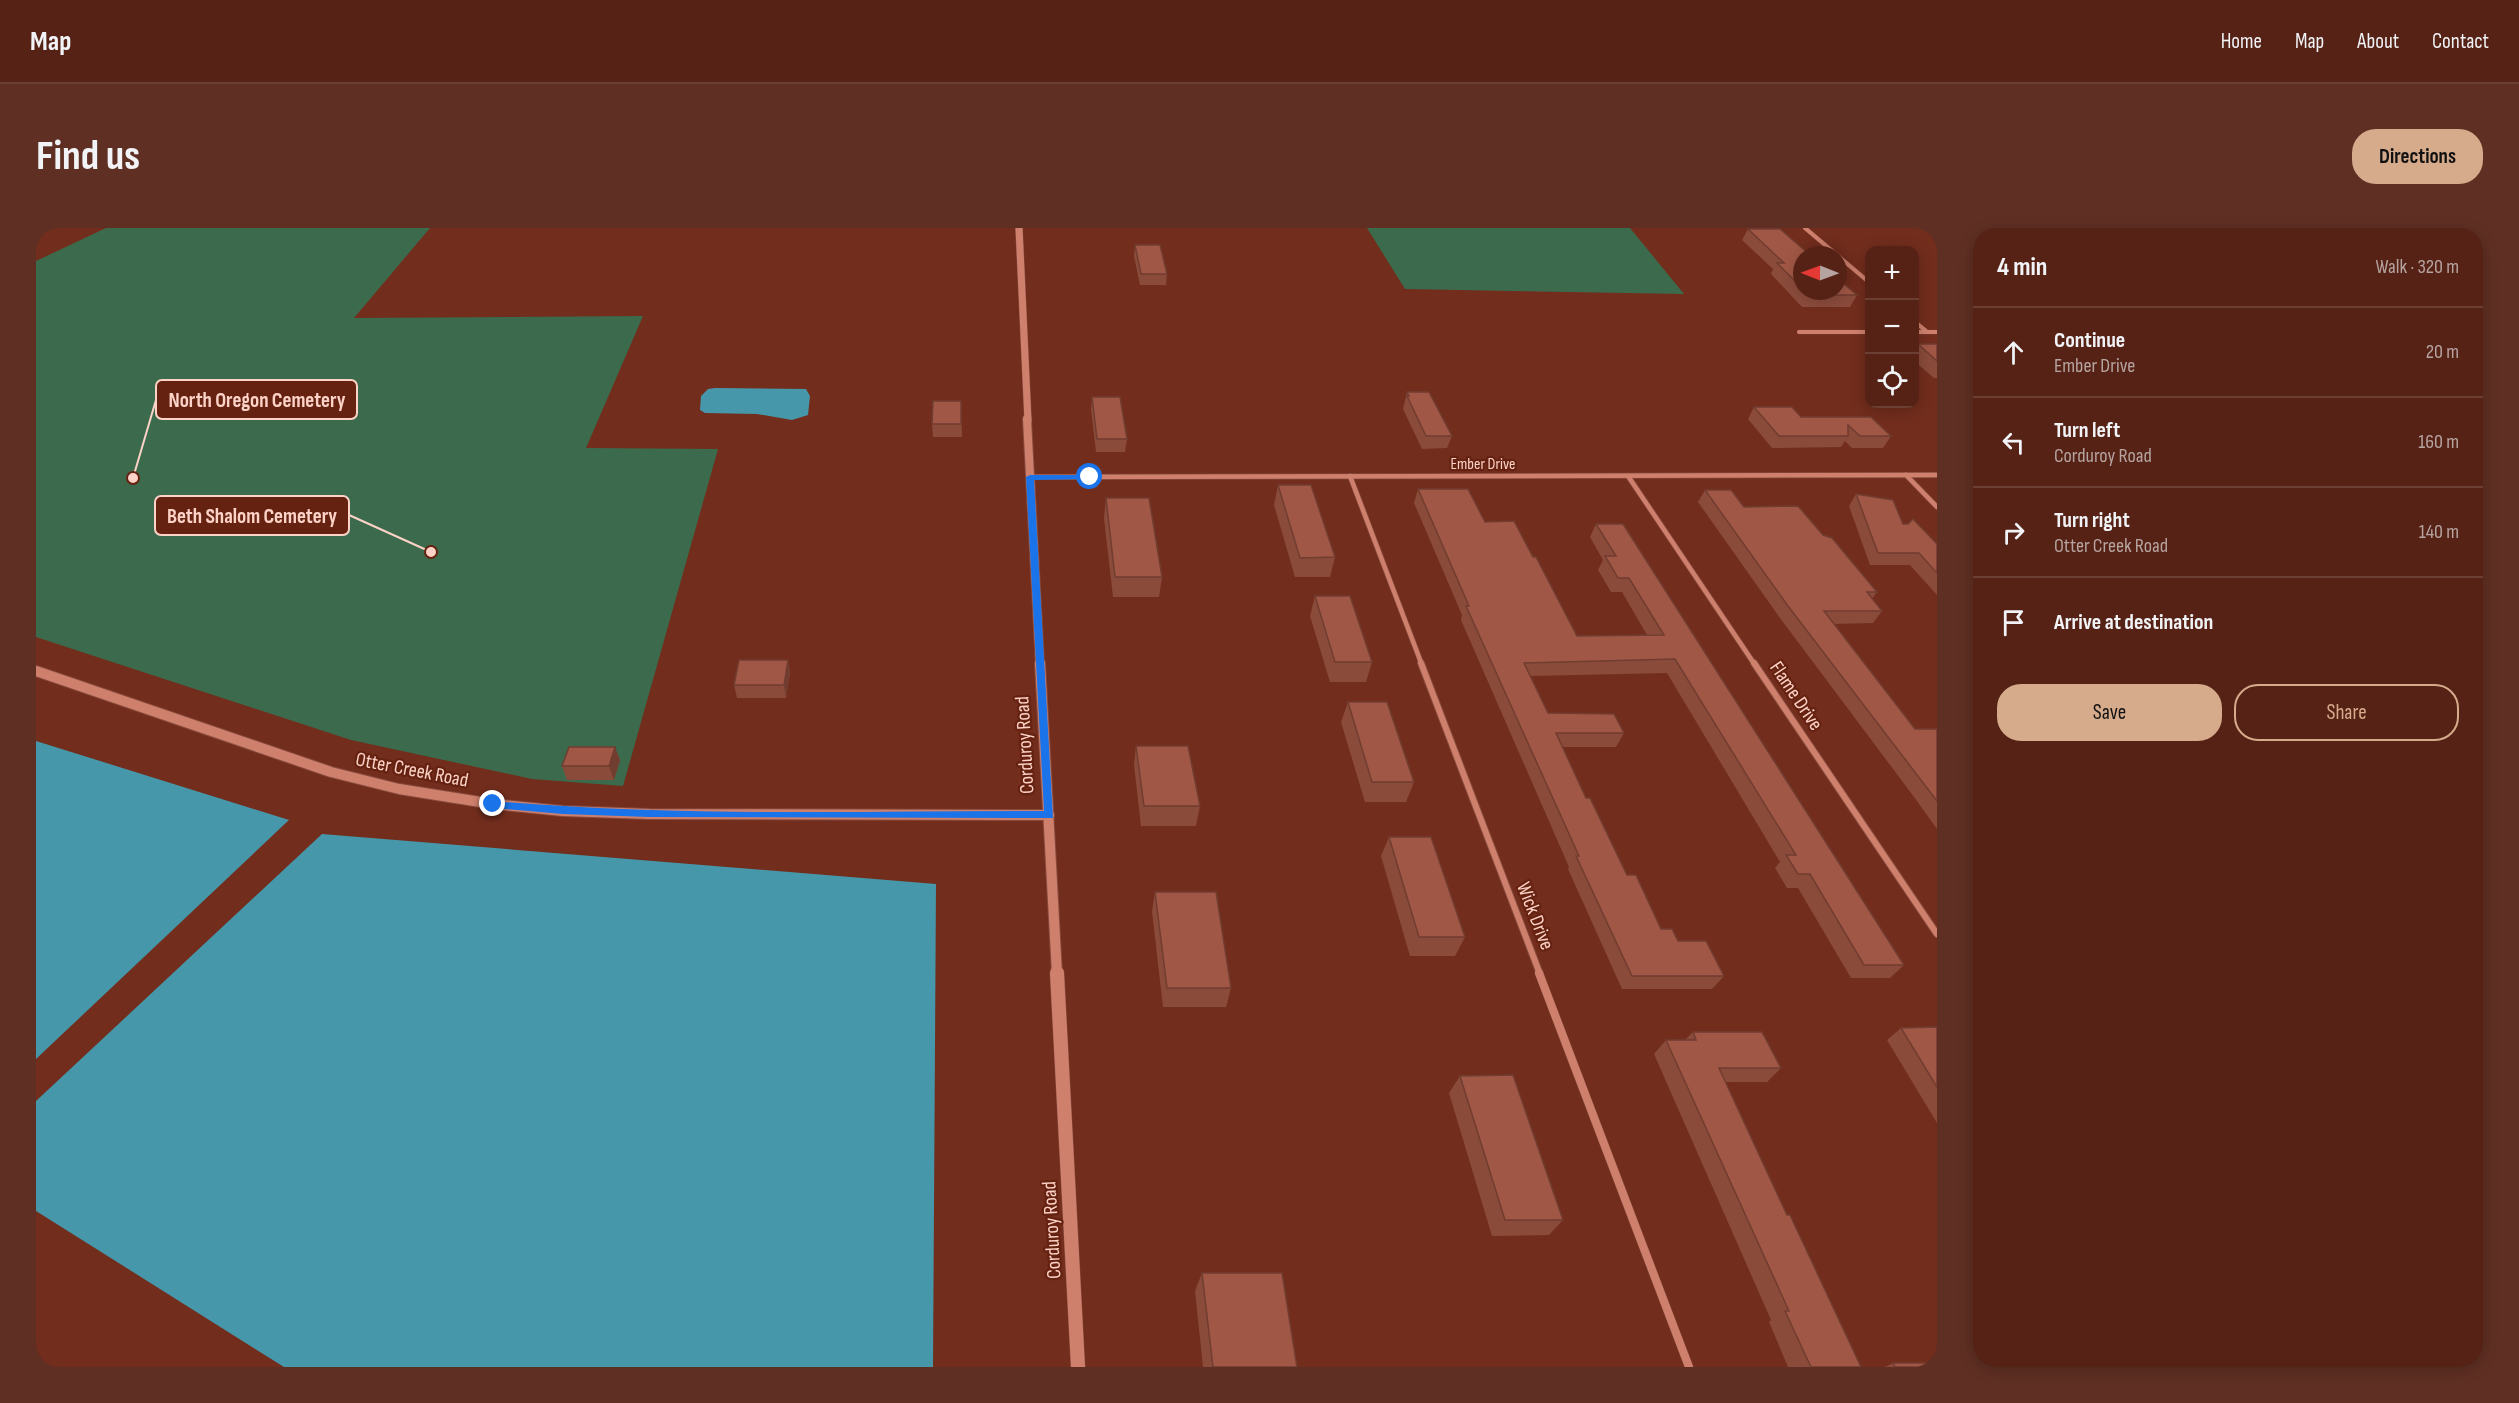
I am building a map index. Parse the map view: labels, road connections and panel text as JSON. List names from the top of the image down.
{
  "streets": {
    "street": [
      "Ember Drive",
      "Flame Drive",
      "Corduroy Road",
      "Otter Creek Road",
      "Wick Drive"
    ]
  },
  "crossings": [
    ["Ember Drive", "Flame Drive"],
    ["Ember Drive", "Corduroy Road"],
    ["Ember Drive", "Wick Drive"],
    ["Corduroy Road", "Otter Creek Road"]
  ],
  "places": ["North Oregon Cemetery", "Beth Shalom Cemetery"],
  "north": "left",
  "page": {
    "header": "Map",
    "nav": [
      "Home",
      "Map",
      "About",
      "Contact"
    ],
    "buttons": [
      "Directions",
      ["Save", "Share"]
    ],
    "title": "Find us",
    "heading": ["4 min", "Walk · 320 m"],
    "map_buttons": ["+", "−"],
    "list": [
      ["Continue", "Ember Drive", "20 m"],
      ["Turn left", "Corduroy Road", "160 m"],
      ["Turn right", "Otter Creek Road", "140 m"],
      "Arrive at destination"
    ]
  }
}
